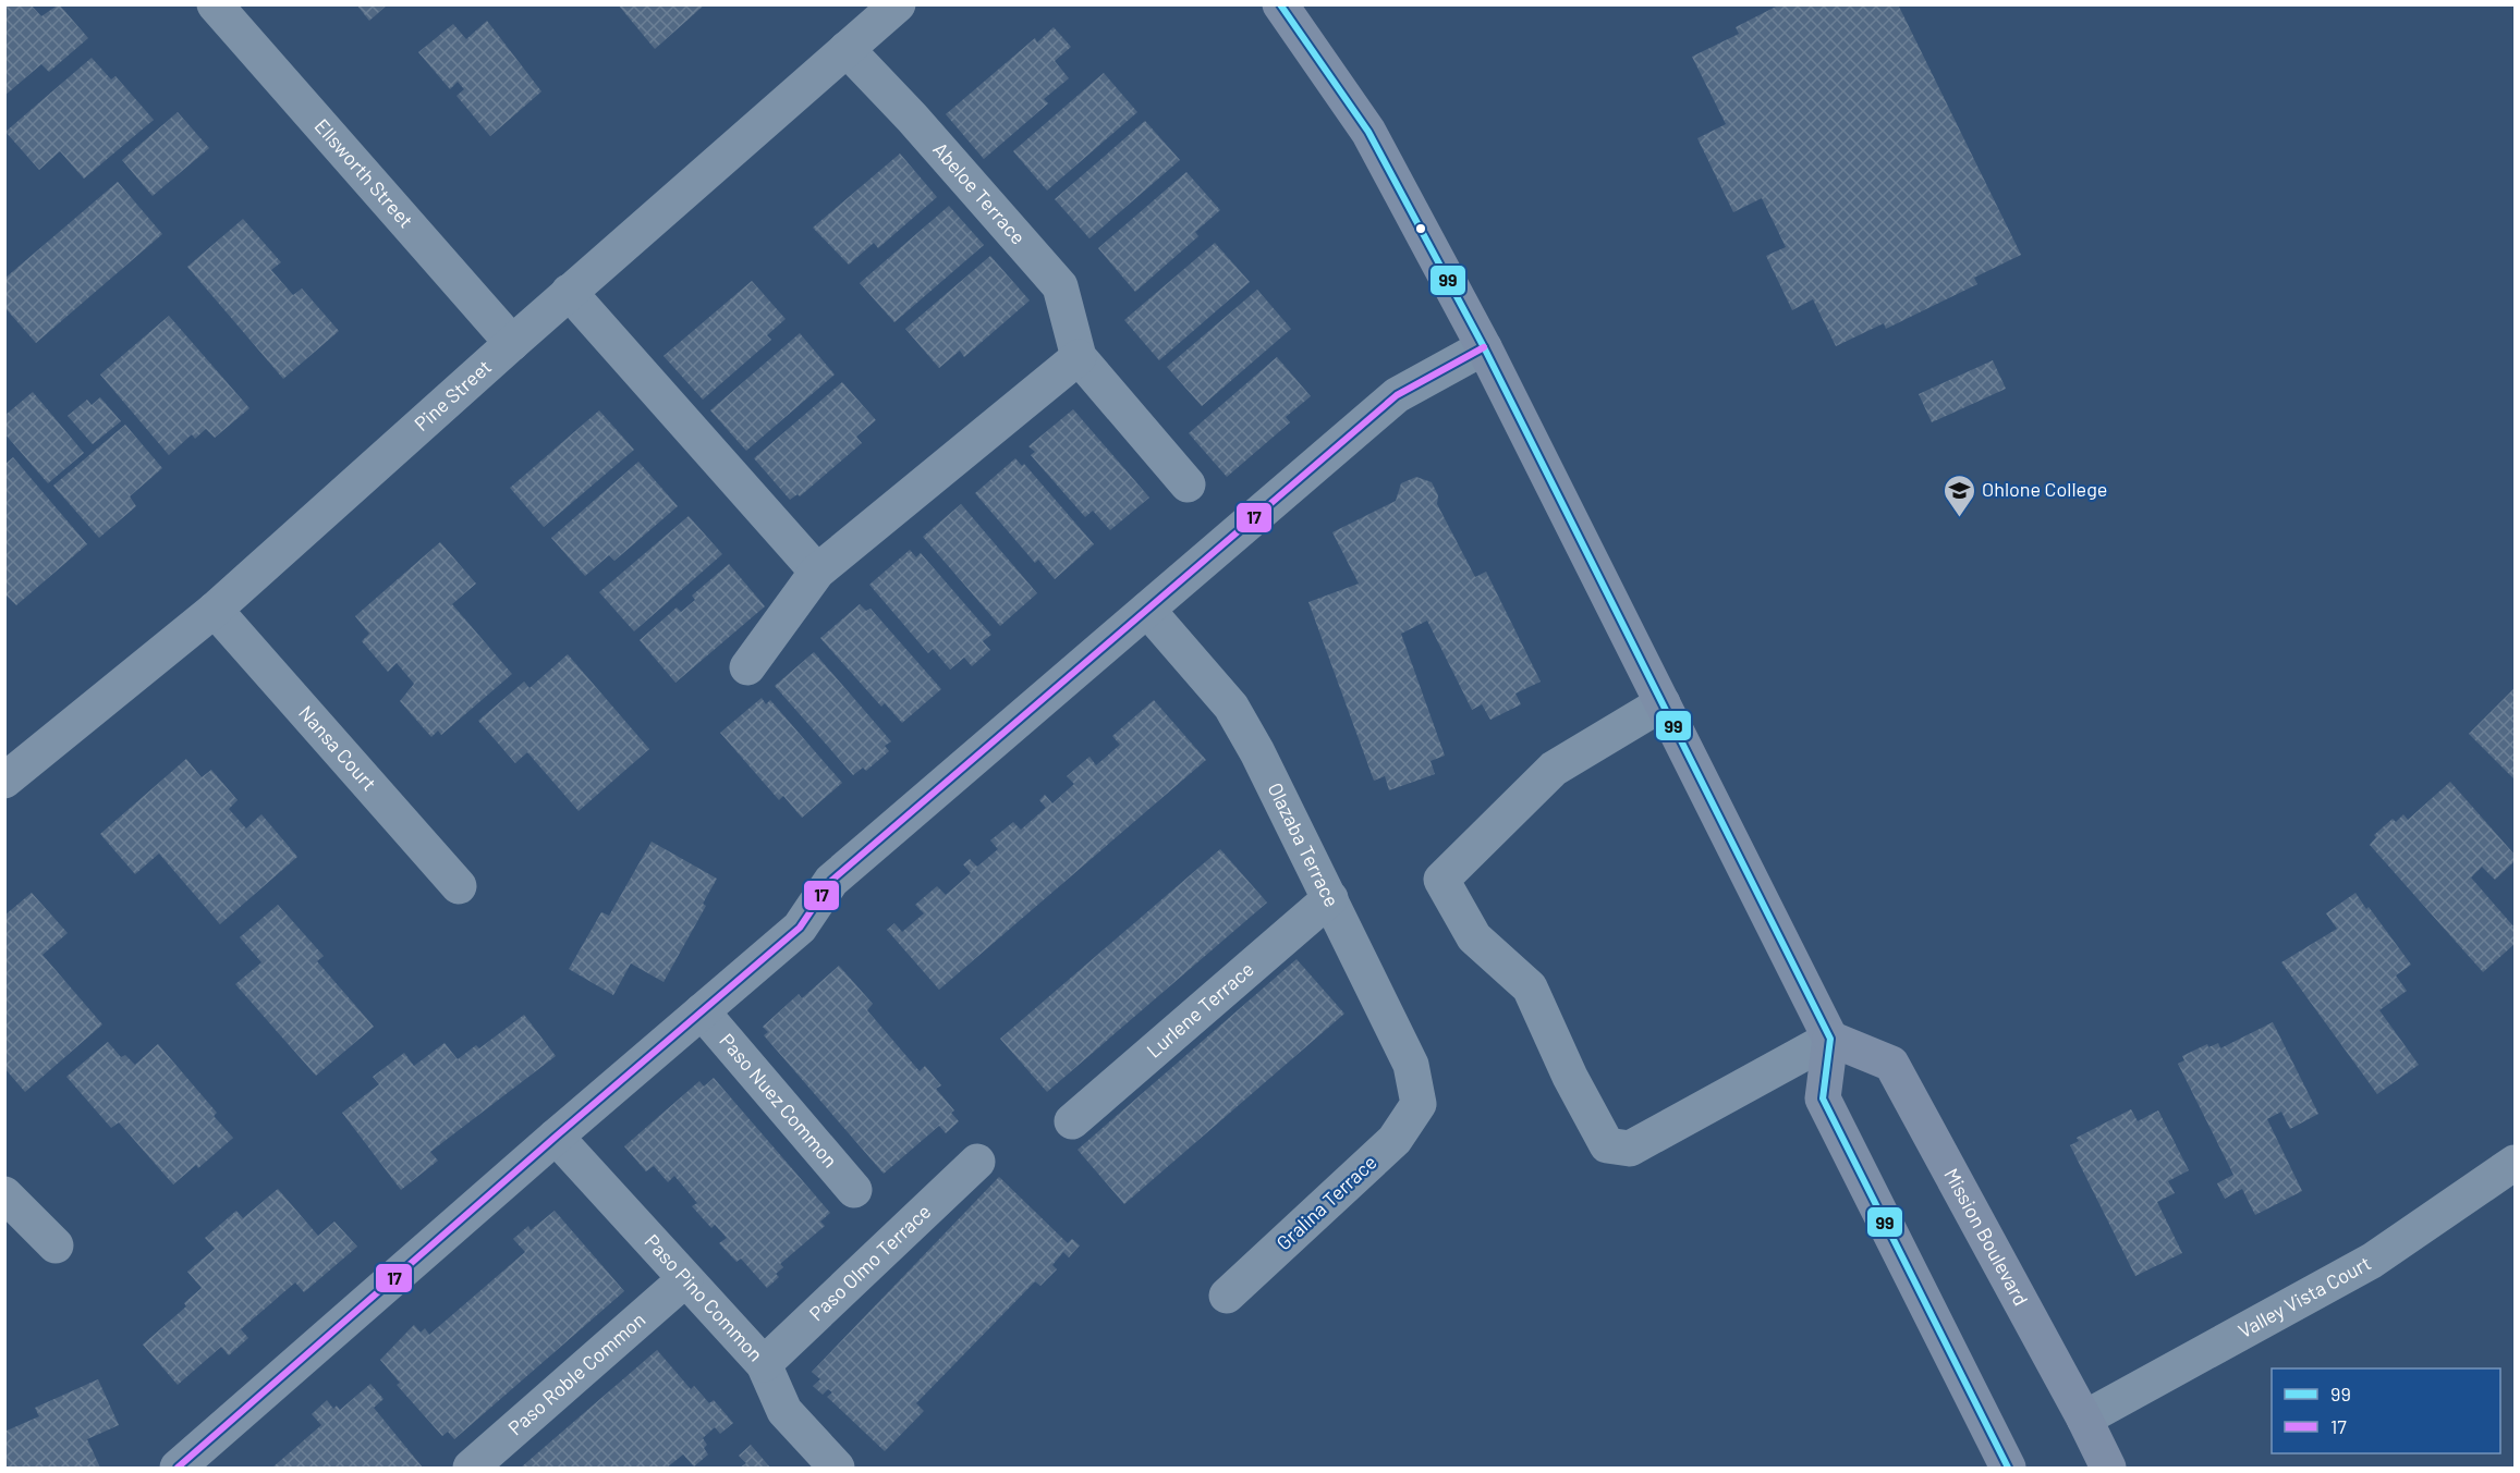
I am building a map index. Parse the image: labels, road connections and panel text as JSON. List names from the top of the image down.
{
  "streets": {
    "main road": ["Mission Boulevard"],
    "street": [
      "Ellsworth Street",
      "Abeloe Terrace",
      "Pine Street",
      "Nansa Court",
      "Olazaba Terrace",
      "Lurlene Terrace",
      "Paso Nuez Common",
      "Gralina Terrace",
      "Paso Olmo Terrace",
      "Paso Pino Common",
      "Valley Vista Court",
      "Paso Roble Common"
    ]
  },
  "crossings": [
    ["Ellsworth Street", "Pine Street"],
    ["Abeloe Terrace", "Pine Street"],
    ["Pine Street", "Nansa Court"],
    ["Olazaba Terrace", "Lurlene Terrace"],
    ["Olazaba Terrace", "Gralina Terrace"],
    ["Mission Boulevard", "Valley Vista Court"],
    ["Paso Olmo Terrace", "Paso Pino Common"],
    ["Paso Pino Common", "Paso Roble Common"]
  ],
  "places": {
    "school or university": ["Ohlone College"]
  },
  "lines": ["transit line 99", "transit line 17"],
  "legend": ["99", "17"]
}
